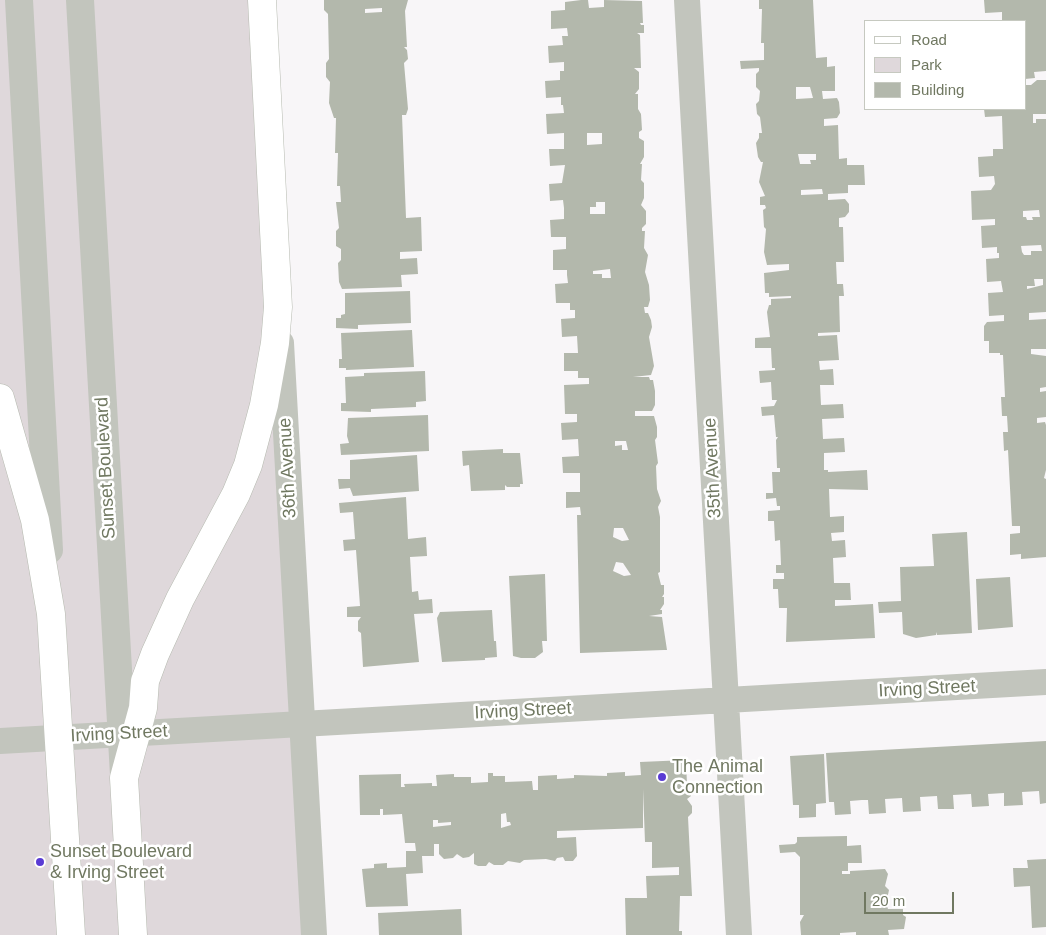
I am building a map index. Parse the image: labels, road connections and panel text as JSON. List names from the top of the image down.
{
  "streets": {
    "main road": ["36th Avenue"],
    "street": ["Sunset Boulevard", "35th Avenue", "Irving Street"]
  },
  "crossings": [
    ["Sunset Boulevard", "Irving Street"],
    ["36th Avenue", "Irving Street"],
    ["35th Avenue", "Irving Street"]
  ],
  "places": ["The Animal Connection", "Sunset Boulevard & Irving Street"],
  "legend": ["Road", "Park", "Building"],
  "scale_bar": "20 m"
}
